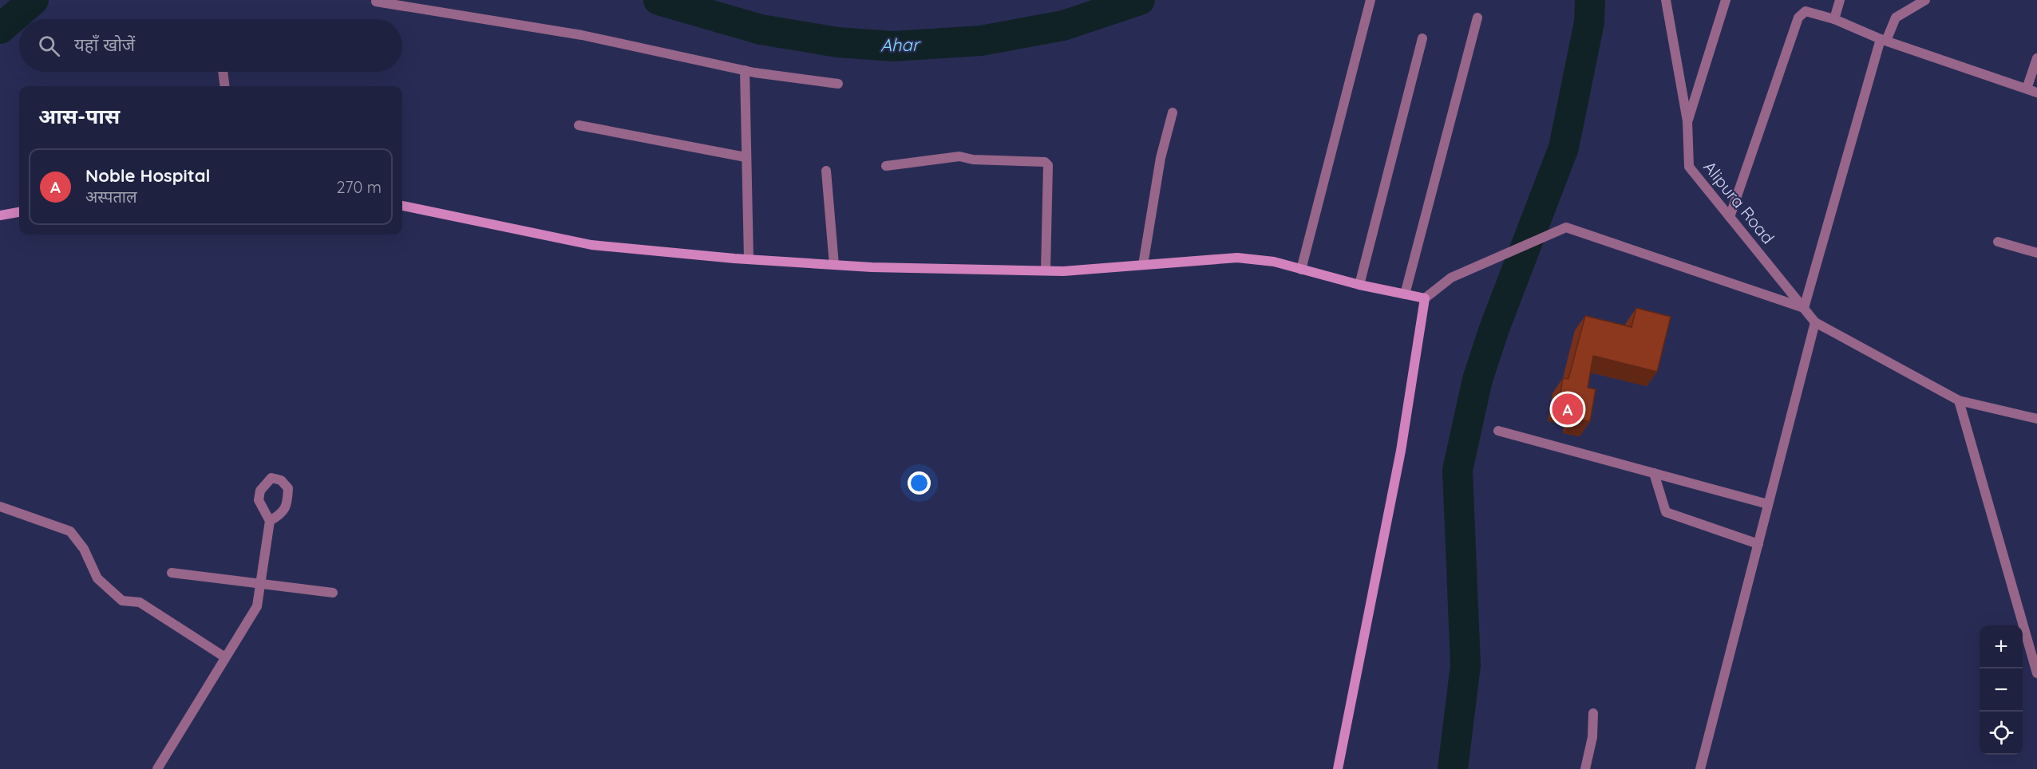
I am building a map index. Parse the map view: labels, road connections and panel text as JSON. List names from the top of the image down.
{
  "streets": {
    "street": ["Alipura Road"]
  },
  "water": ["Ahar"],
  "page": {
    "search": "यहाँ खोजें",
    "heading": "आस-पास",
    "list": [
      {
        "mark": "A",
        "name": "Noble Hospital",
        "note": "अस्पताल",
        "value": "270 m"
      }
    ],
    "pins": "A",
    "map_buttons": ["+", "−"]
  }
}
